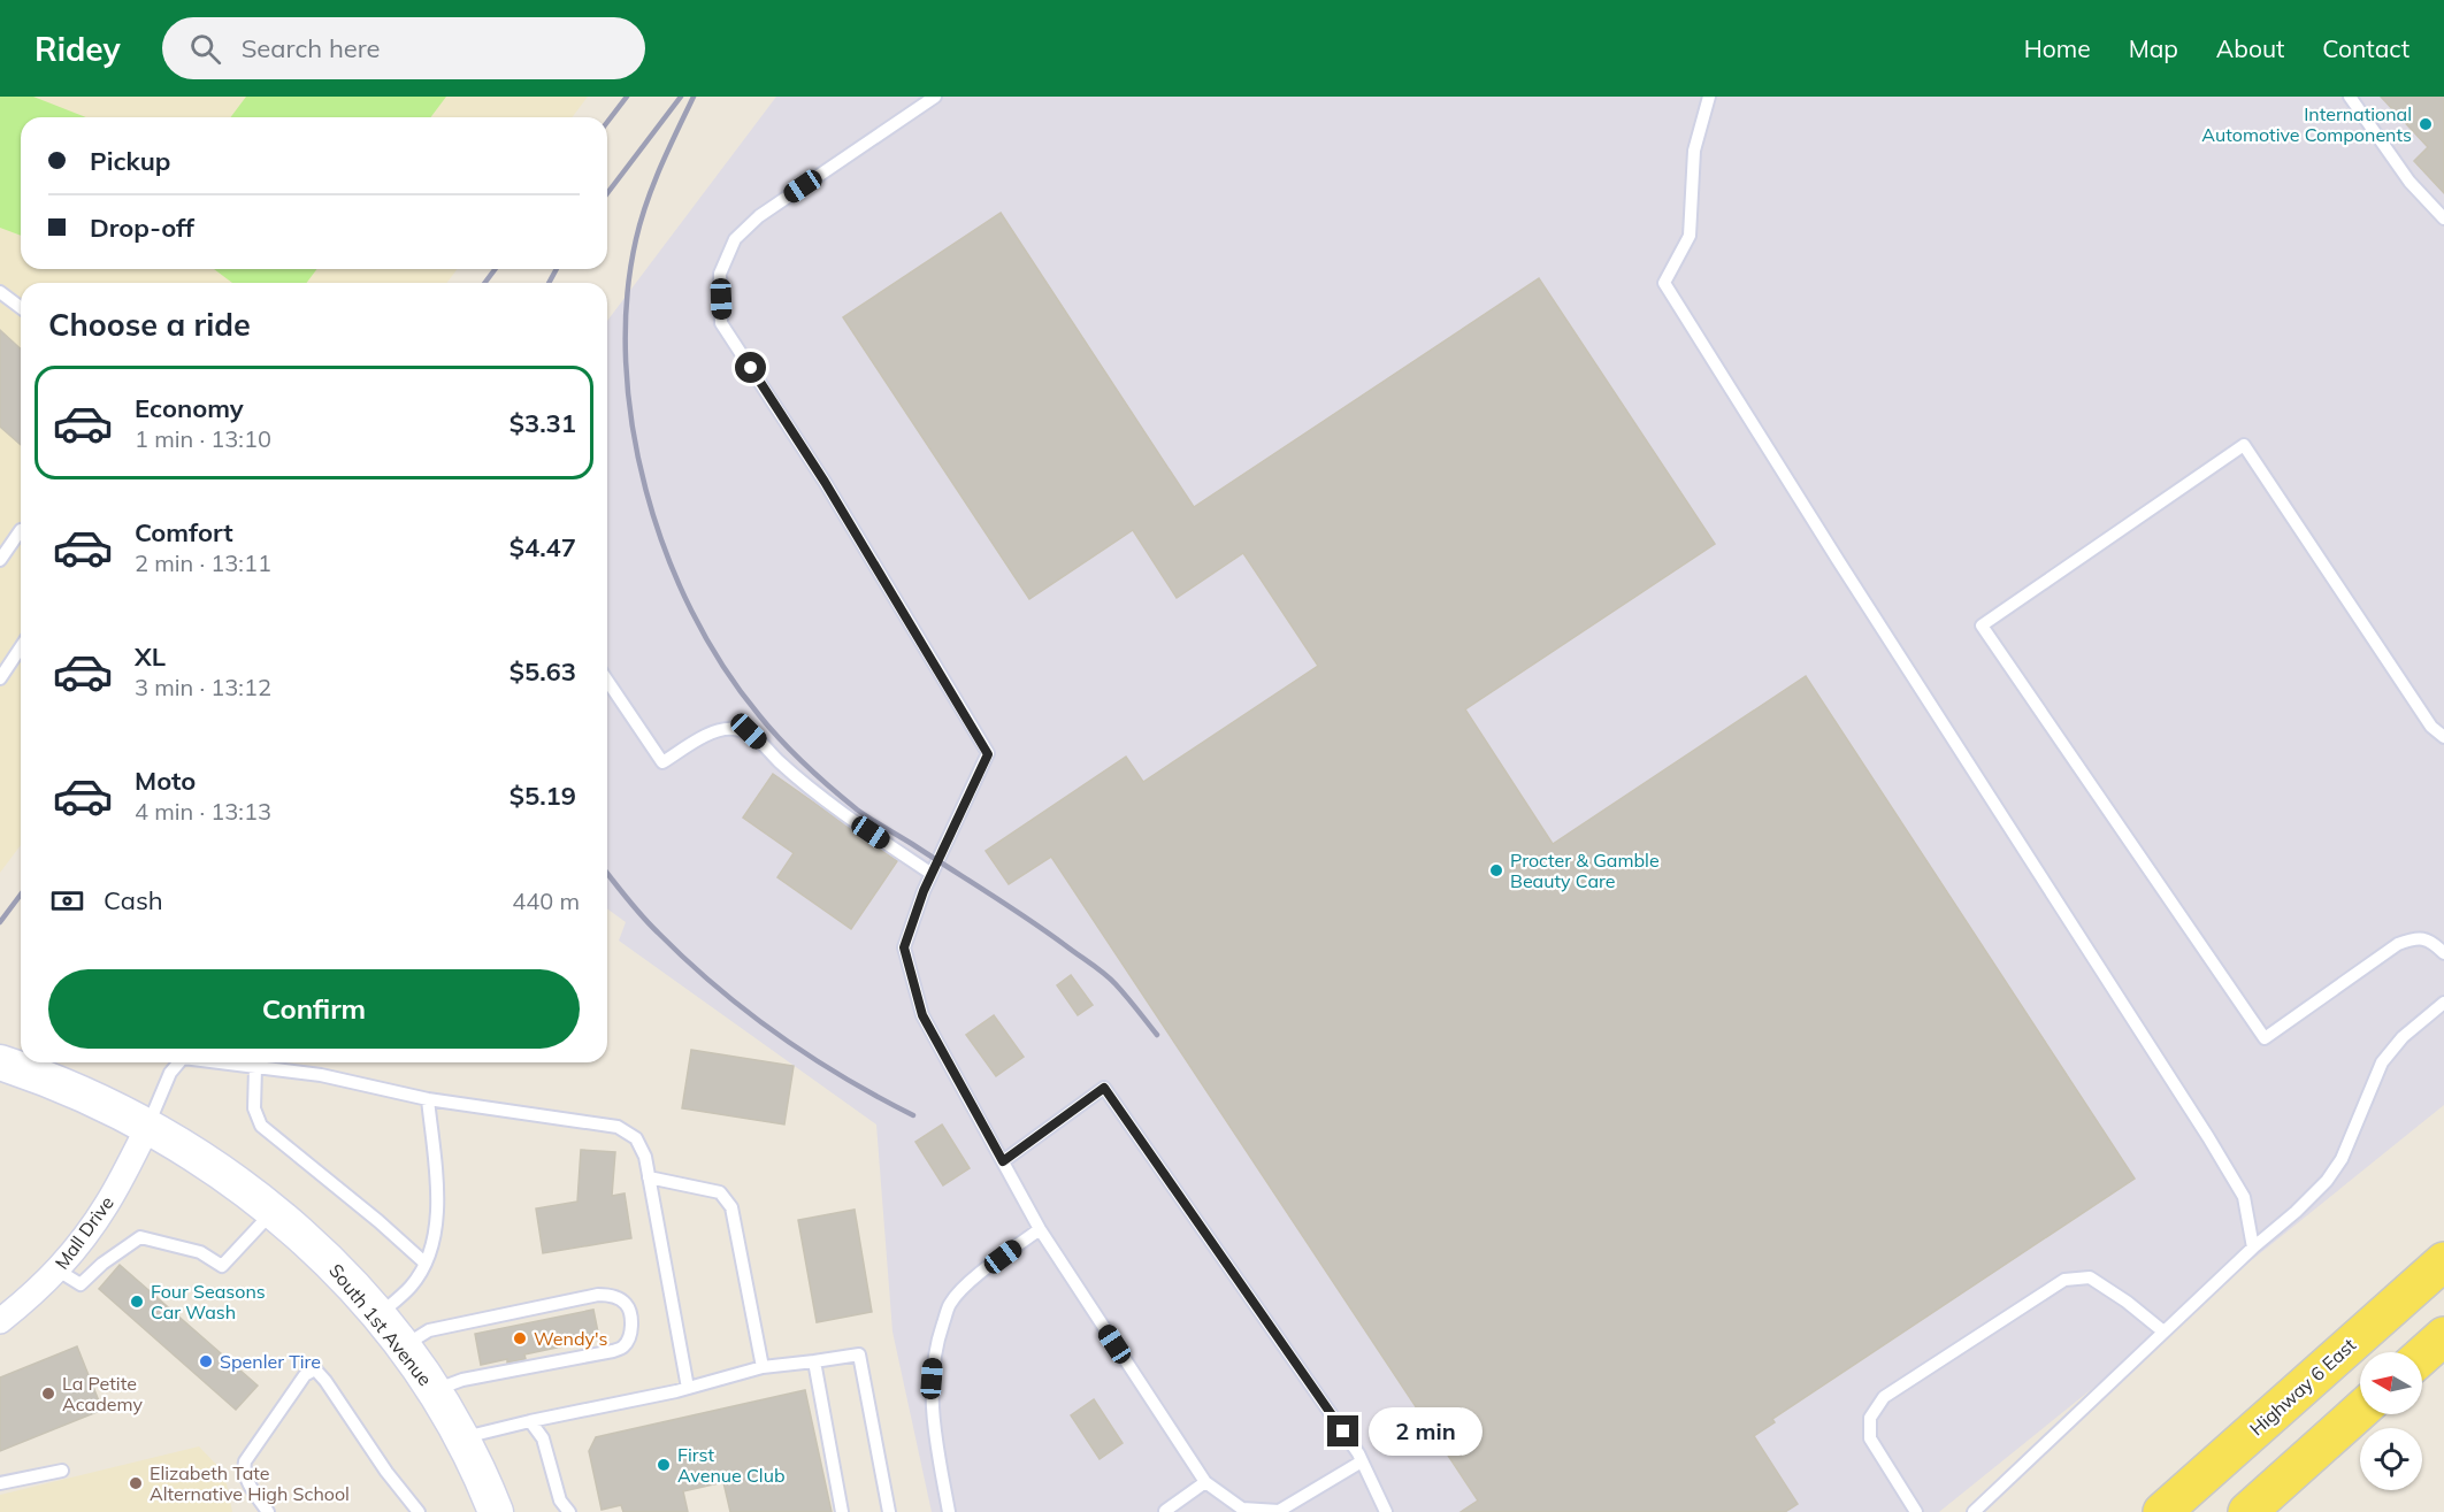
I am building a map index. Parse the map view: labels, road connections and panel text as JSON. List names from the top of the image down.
{
  "streets": {
    "main road": ["South 1st Avenue", "Highway 6 East"],
    "street": ["Mall Drive"]
  },
  "crossings": [
    ["Mall Drive", "South 1st Avenue"]
  ],
  "places": [
    "International Automotive Components",
    "Procter & Gamble Beauty Care",
    "Four Seasons Car Wash",
    "Wendy's",
    "Spenler Tire",
    "La Petite Academy",
    "First Avenue Club",
    "Elizabeth Tate Alternative High School"
  ],
  "north": "left",
  "page": {
    "header": "Ridey",
    "search": "Search here",
    "nav": [
      "Home",
      "Map",
      "About",
      "Contact"
    ],
    "banner": ["Pickup", "Drop-off"],
    "heading": "Choose a ride",
    "list": [
      {
        "name": "Economy",
        "note": "1 min · 13:10",
        "value": "$3.31"
      },
      {
        "name": "Comfort",
        "note": "2 min · 13:11",
        "value": "$4.47"
      },
      {
        "name": "XL",
        "note": "3 min · 13:12",
        "value": "$5.63"
      },
      {
        "name": "Moto",
        "note": "4 min · 13:13",
        "value": "$5.19"
      }
    ],
    "pay": ["Cash", "440 m"],
    "buttons": "Confirm",
    "bubble": "2 min"
  }
}
